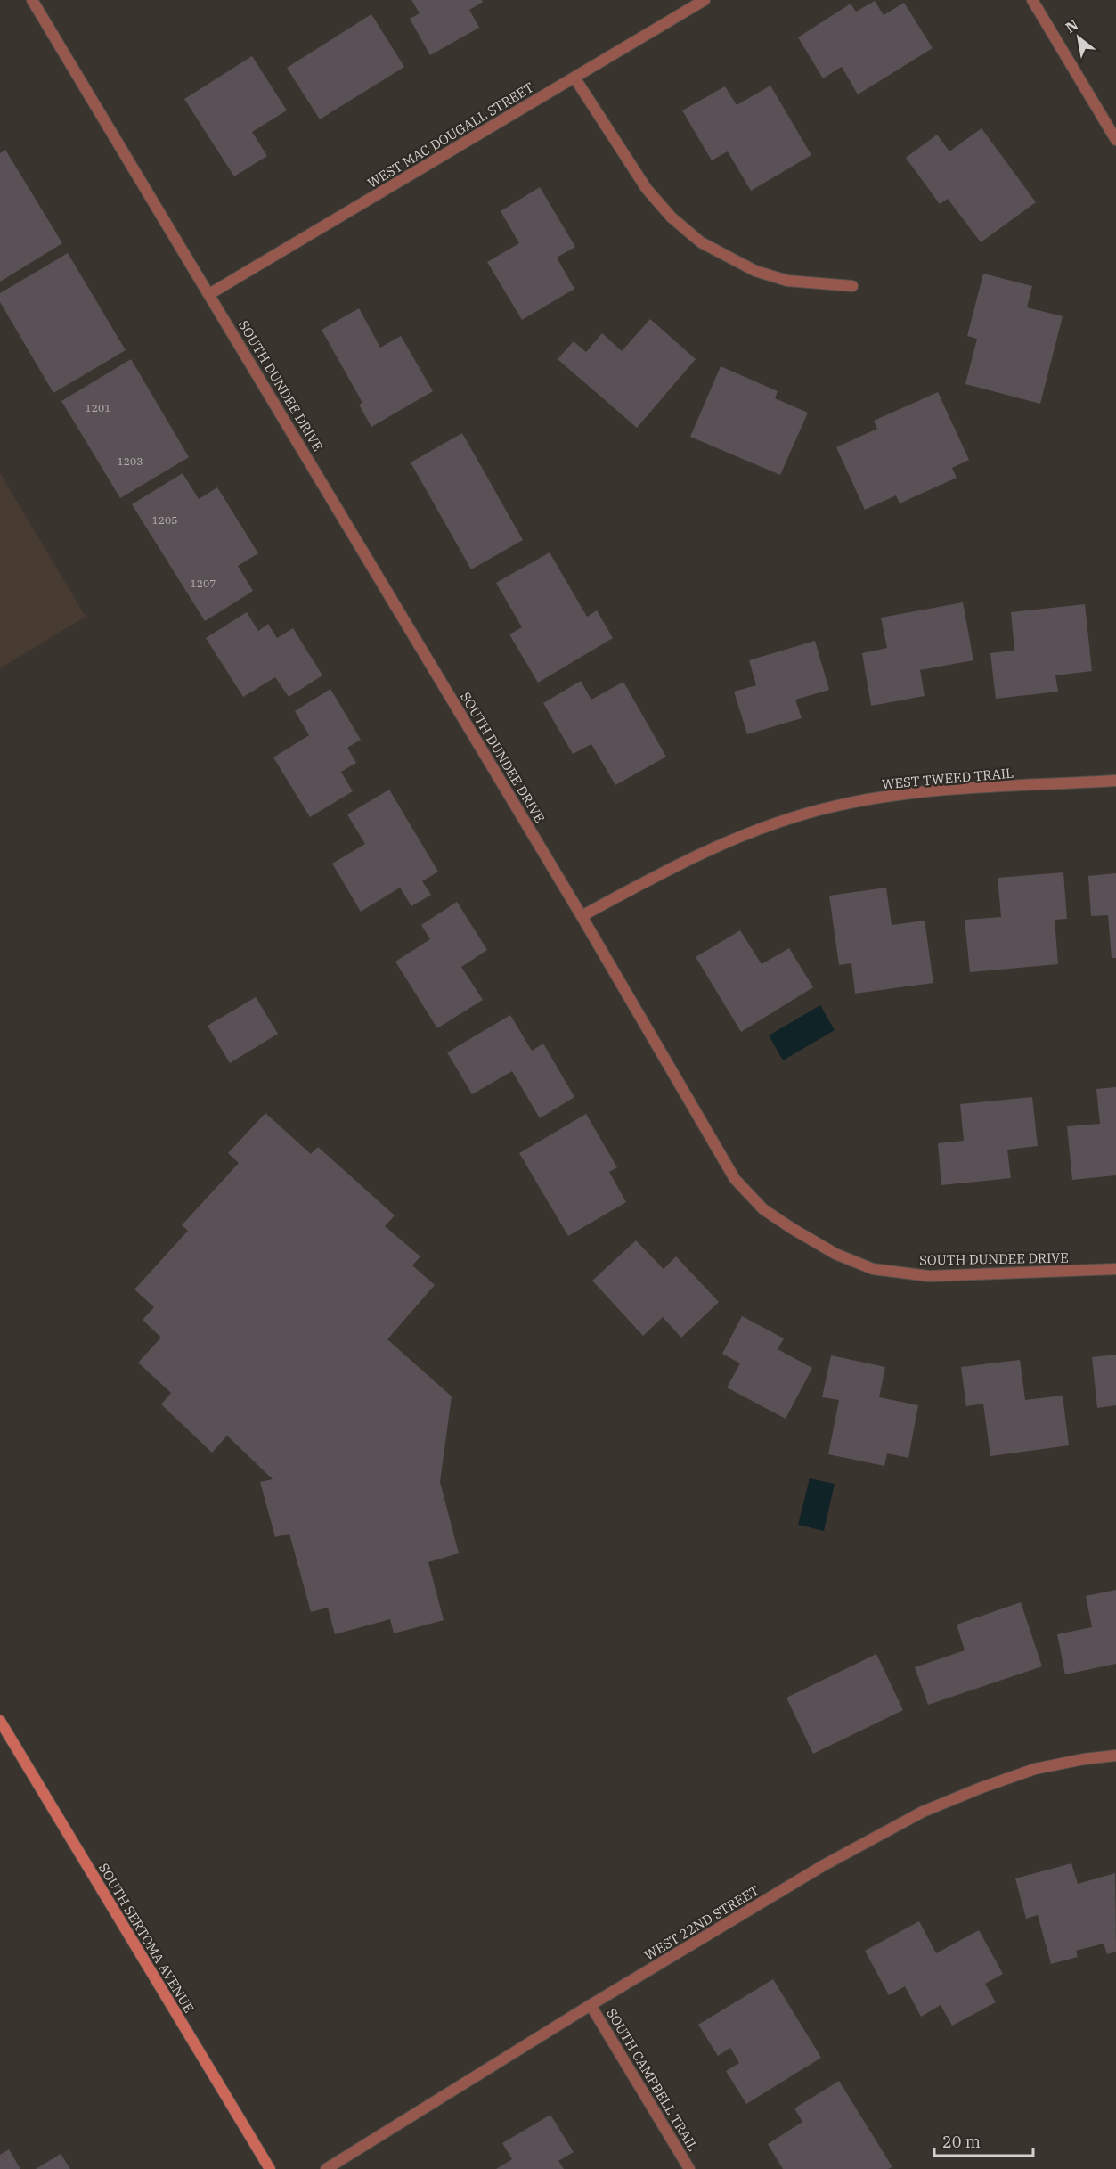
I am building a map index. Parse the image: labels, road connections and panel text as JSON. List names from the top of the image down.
{
  "streets": {
    "main road": ["SOUTH SERTOMA AVENUE"],
    "street": [
      "WEST MAC DOUGALL STREET",
      "SOUTH DUNDEE DRIVE",
      "WEST TWEED TRAIL",
      "WEST 22ND STREET",
      "SOUTH CAMPBELL TRAIL"
    ]
  },
  "crossings": [
    ["WEST MAC DOUGALL STREET", "SOUTH DUNDEE DRIVE"],
    ["SOUTH DUNDEE DRIVE", "WEST TWEED TRAIL"],
    ["WEST 22ND STREET", "SOUTH CAMPBELL TRAIL"]
  ],
  "house_numbers": [
    "1201",
    "1203",
    "1205",
    "1207"
  ],
  "scale_bar": "20 m",
  "north": "top left"
}
